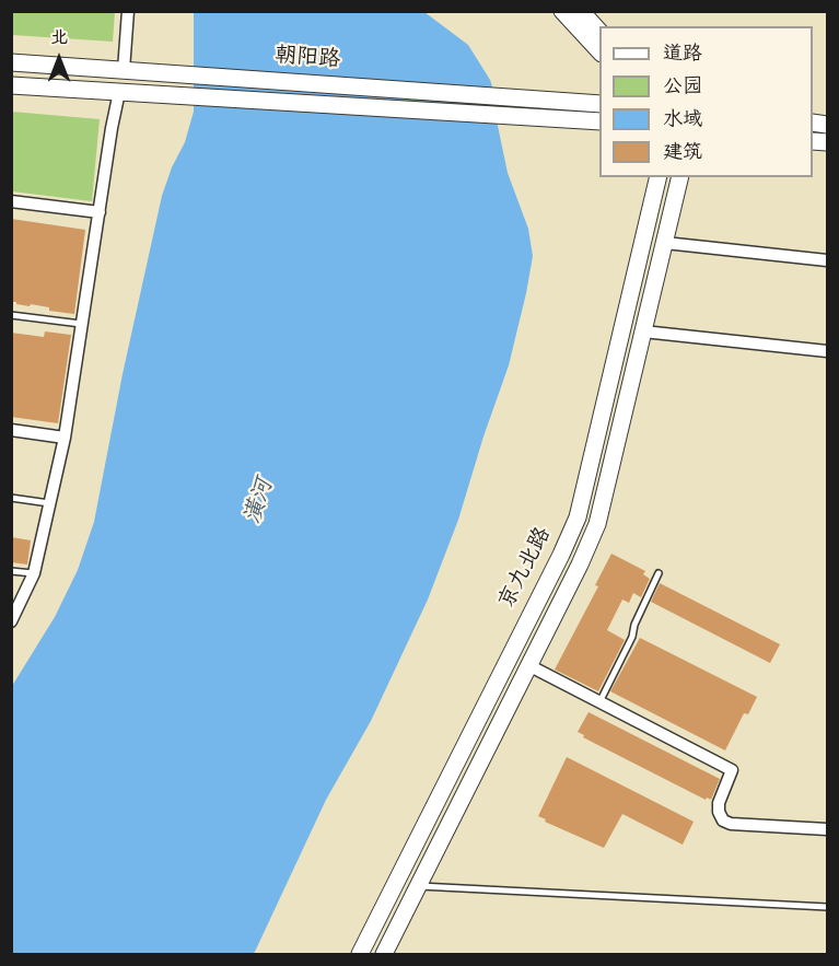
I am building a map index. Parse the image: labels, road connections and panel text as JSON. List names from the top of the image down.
{
  "streets": {
    "main road": ["朝阳路", "京九北路"]
  },
  "water": ["潢河"],
  "legend": [
    "道路",
    "公园",
    "水域",
    "建筑"
  ],
  "north": "top"
}
